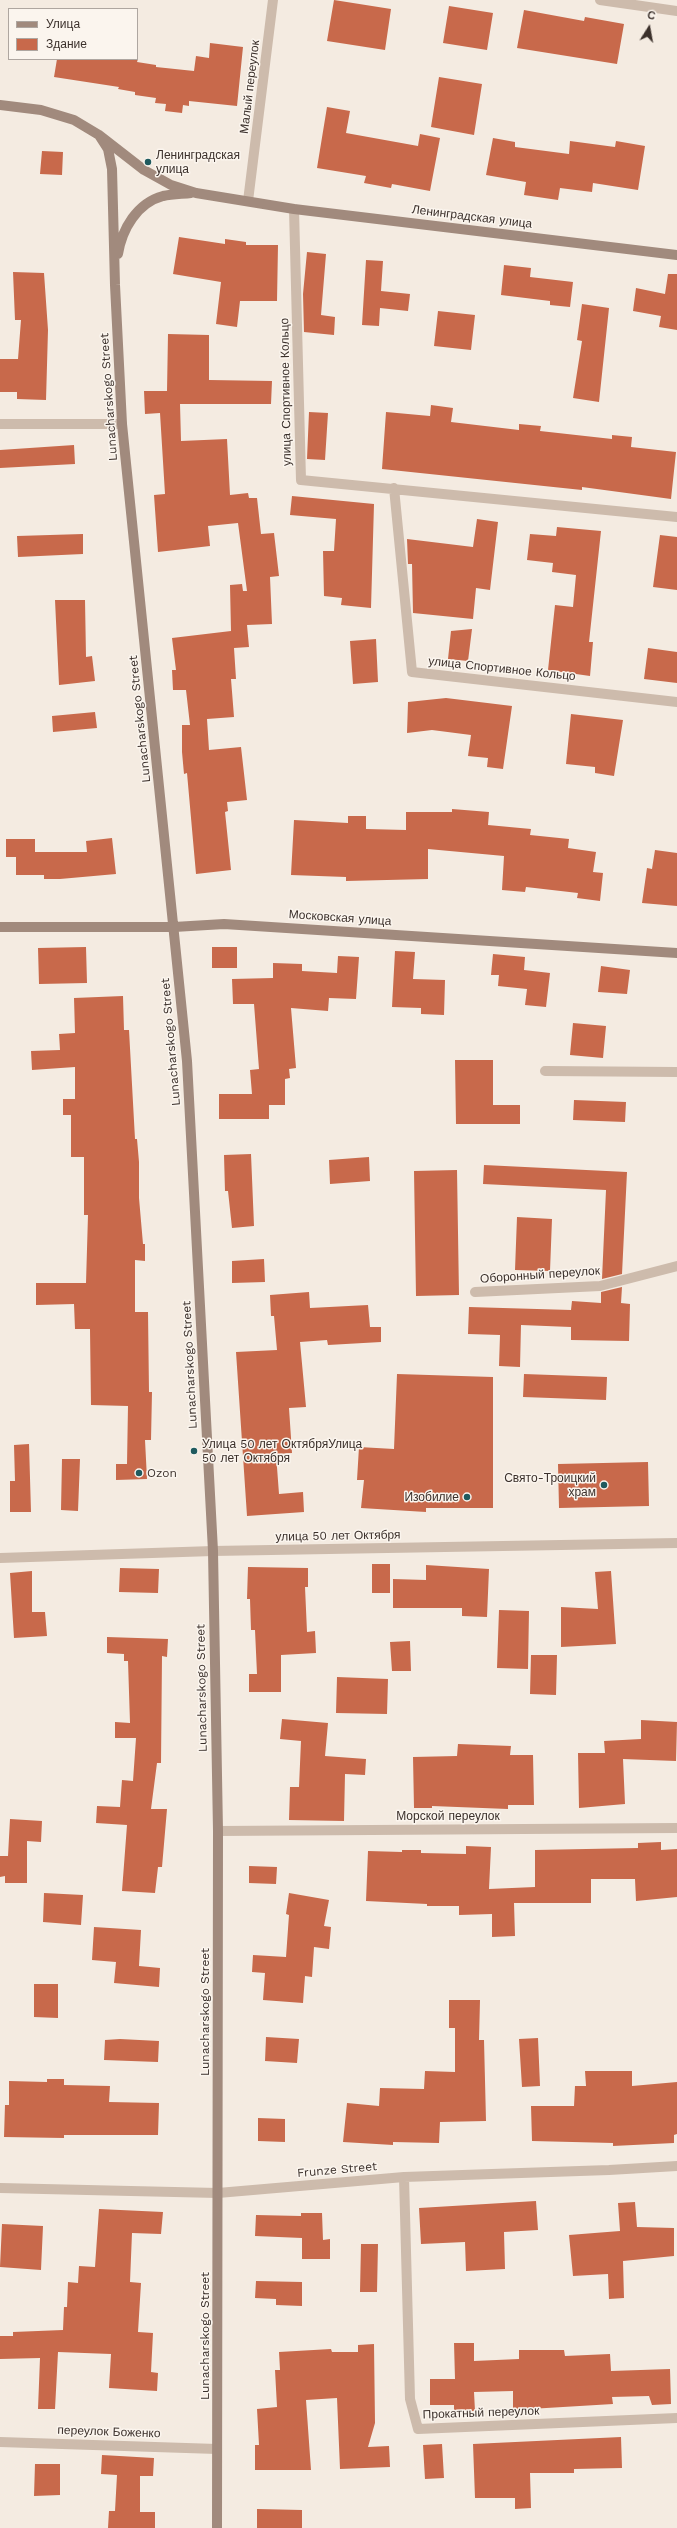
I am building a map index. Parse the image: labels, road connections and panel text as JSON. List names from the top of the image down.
{
  "streets": {
    "street": [
      "Малый переулок",
      "Ленинградская улица",
      "улица Спортивное Кольцо",
      "Lunacharskogo Street",
      "Московская улица",
      "Оборонный переулок",
      "улица 50 лет Октября",
      "Морской переулок",
      "Frunze Street",
      "Прокатный переулок",
      "переулок Боженко"
    ]
  },
  "crossings": [
    ["Малый переулок", "Ленинградская улица"],
    ["Ленинградская улица", "улица Спортивное Кольцо"],
    ["Lunacharskogo Street", "Московская улица"],
    ["Lunacharskogo Street", "улица 50 лет Октября"],
    ["Lunacharskogo Street", "Морской переулок"],
    ["Lunacharskogo Street", "Frunze Street"],
    ["Lunacharskogo Street", "переулок Боженко"],
    ["Frunze Street", "Прокатный переулок"]
  ],
  "places": [
    "Ленинградская улица",
    "Улица 50 лет ОктябряУлица 50 лет Октября",
    "Ozon",
    "Свято-Троицкий храм",
    "Изобилие"
  ],
  "legend": ["Улица", "Здание"],
  "north": "top"
}
